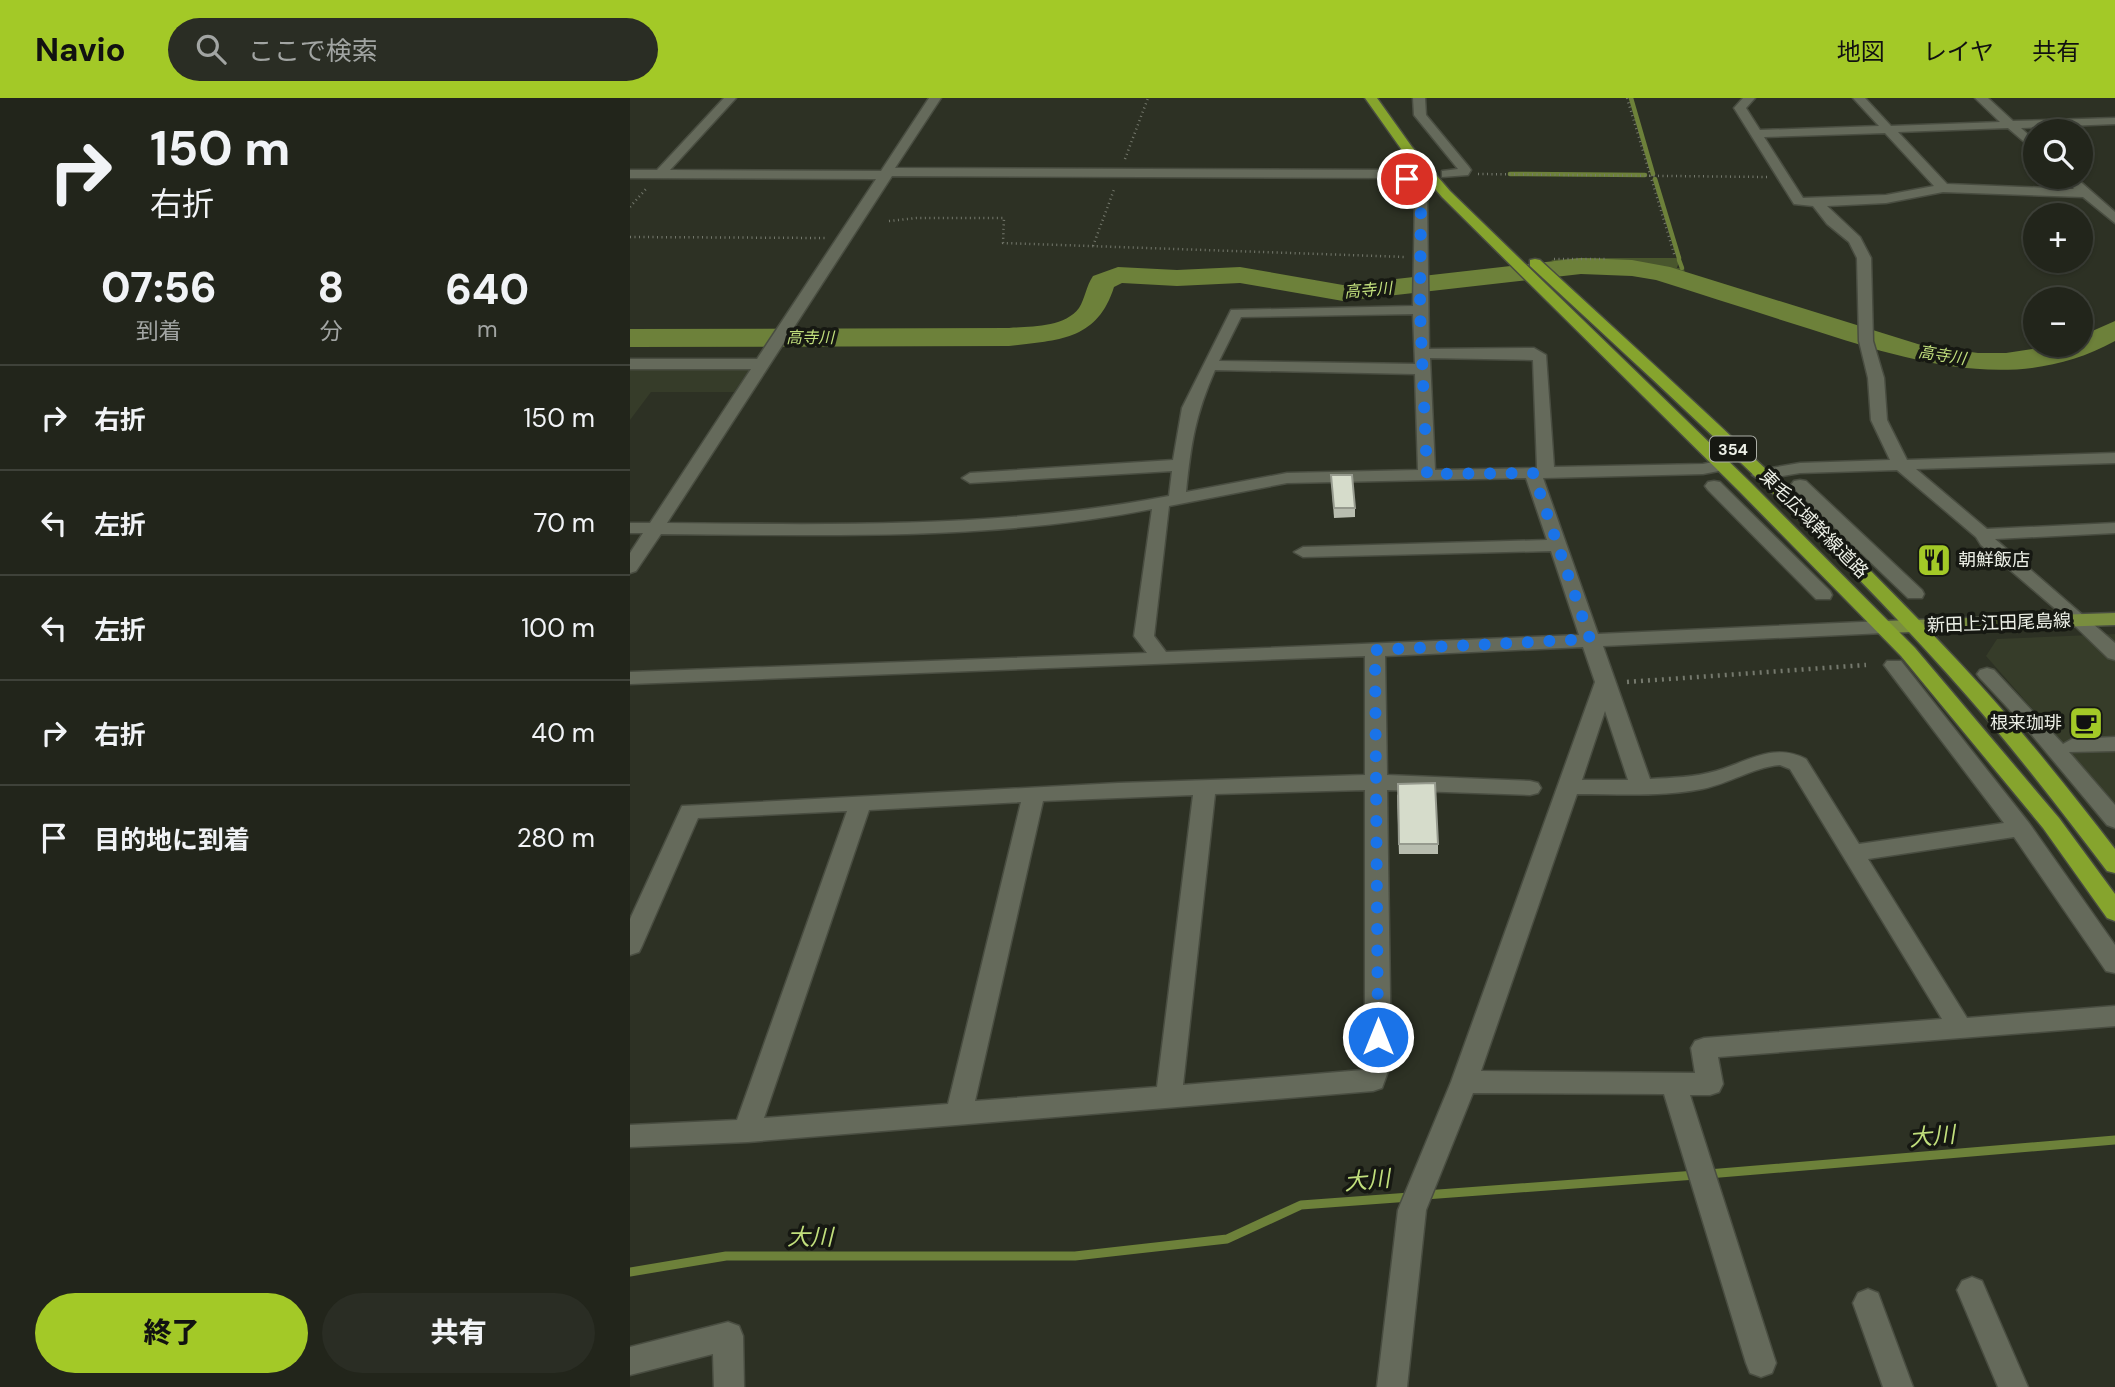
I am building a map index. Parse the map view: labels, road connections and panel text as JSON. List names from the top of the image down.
{
  "streets": {
    "highway": ["354", "東毛広域幹線道路"],
    "main road": ["新田上江田尾島線"]
  },
  "crossings": [
    ["東毛広域幹線道路", "新田上江田尾島線"]
  ],
  "water": ["高寺川", "大川"],
  "places": {
    "restaurant": ["朝鮮飯店"],
    "cafe": ["根来珈琲"]
  },
  "page": {
    "header": "Navio",
    "search": "ここで検索",
    "nav": ["地図", "レイヤ", "共有"],
    "turn": ["150 m", "右折"],
    "map_buttons": ["+", "−"],
    "eta": [
      "07:56",
      "到着",
      "8",
      "分",
      "640",
      "m"
    ],
    "list": [
      {
        "name": "右折",
        "value": "150 m"
      },
      {
        "name": "左折",
        "value": "70 m"
      },
      {
        "name": "左折",
        "value": "100 m"
      },
      {
        "name": "右折",
        "value": "40 m"
      },
      {
        "name": "目的地に到着",
        "value": "280 m"
      }
    ],
    "buttons": ["終了", "共有"]
  }
}
